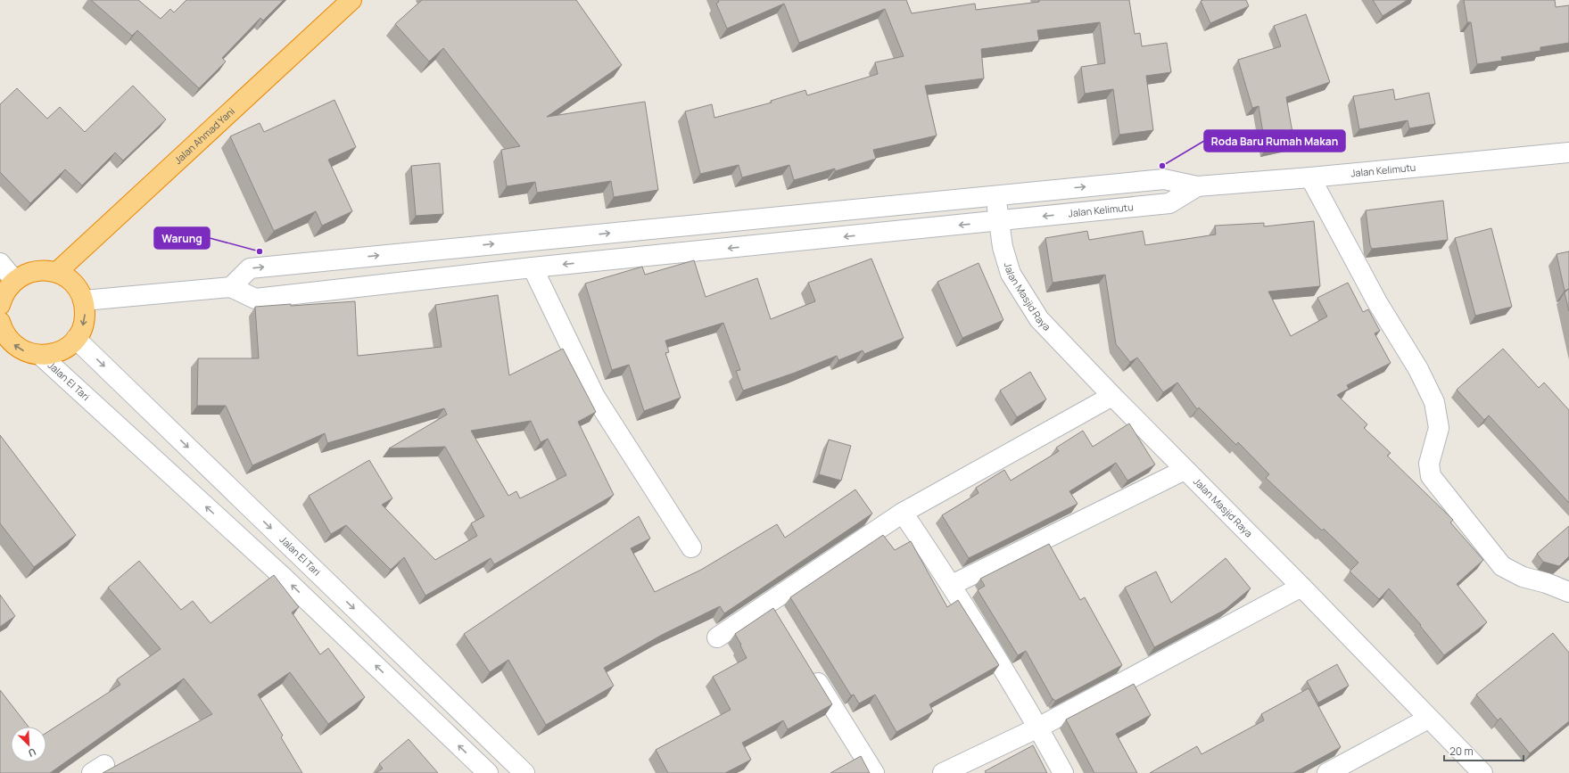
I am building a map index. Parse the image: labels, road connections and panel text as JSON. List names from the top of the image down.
{
  "streets": {
    "highway": ["Jalan Ahmad Yani"],
    "street": ["Jalan Kelimutu", "Jalan Masjid Raya", "Jalan El Tari"]
  },
  "crossings": [
    ["Jalan Kelimutu", "Jalan Masjid Raya"]
  ],
  "places": ["Roda Baru Rumah Makan", "Warung"],
  "scale_bar": "20 m",
  "north": "bottom right"
}
